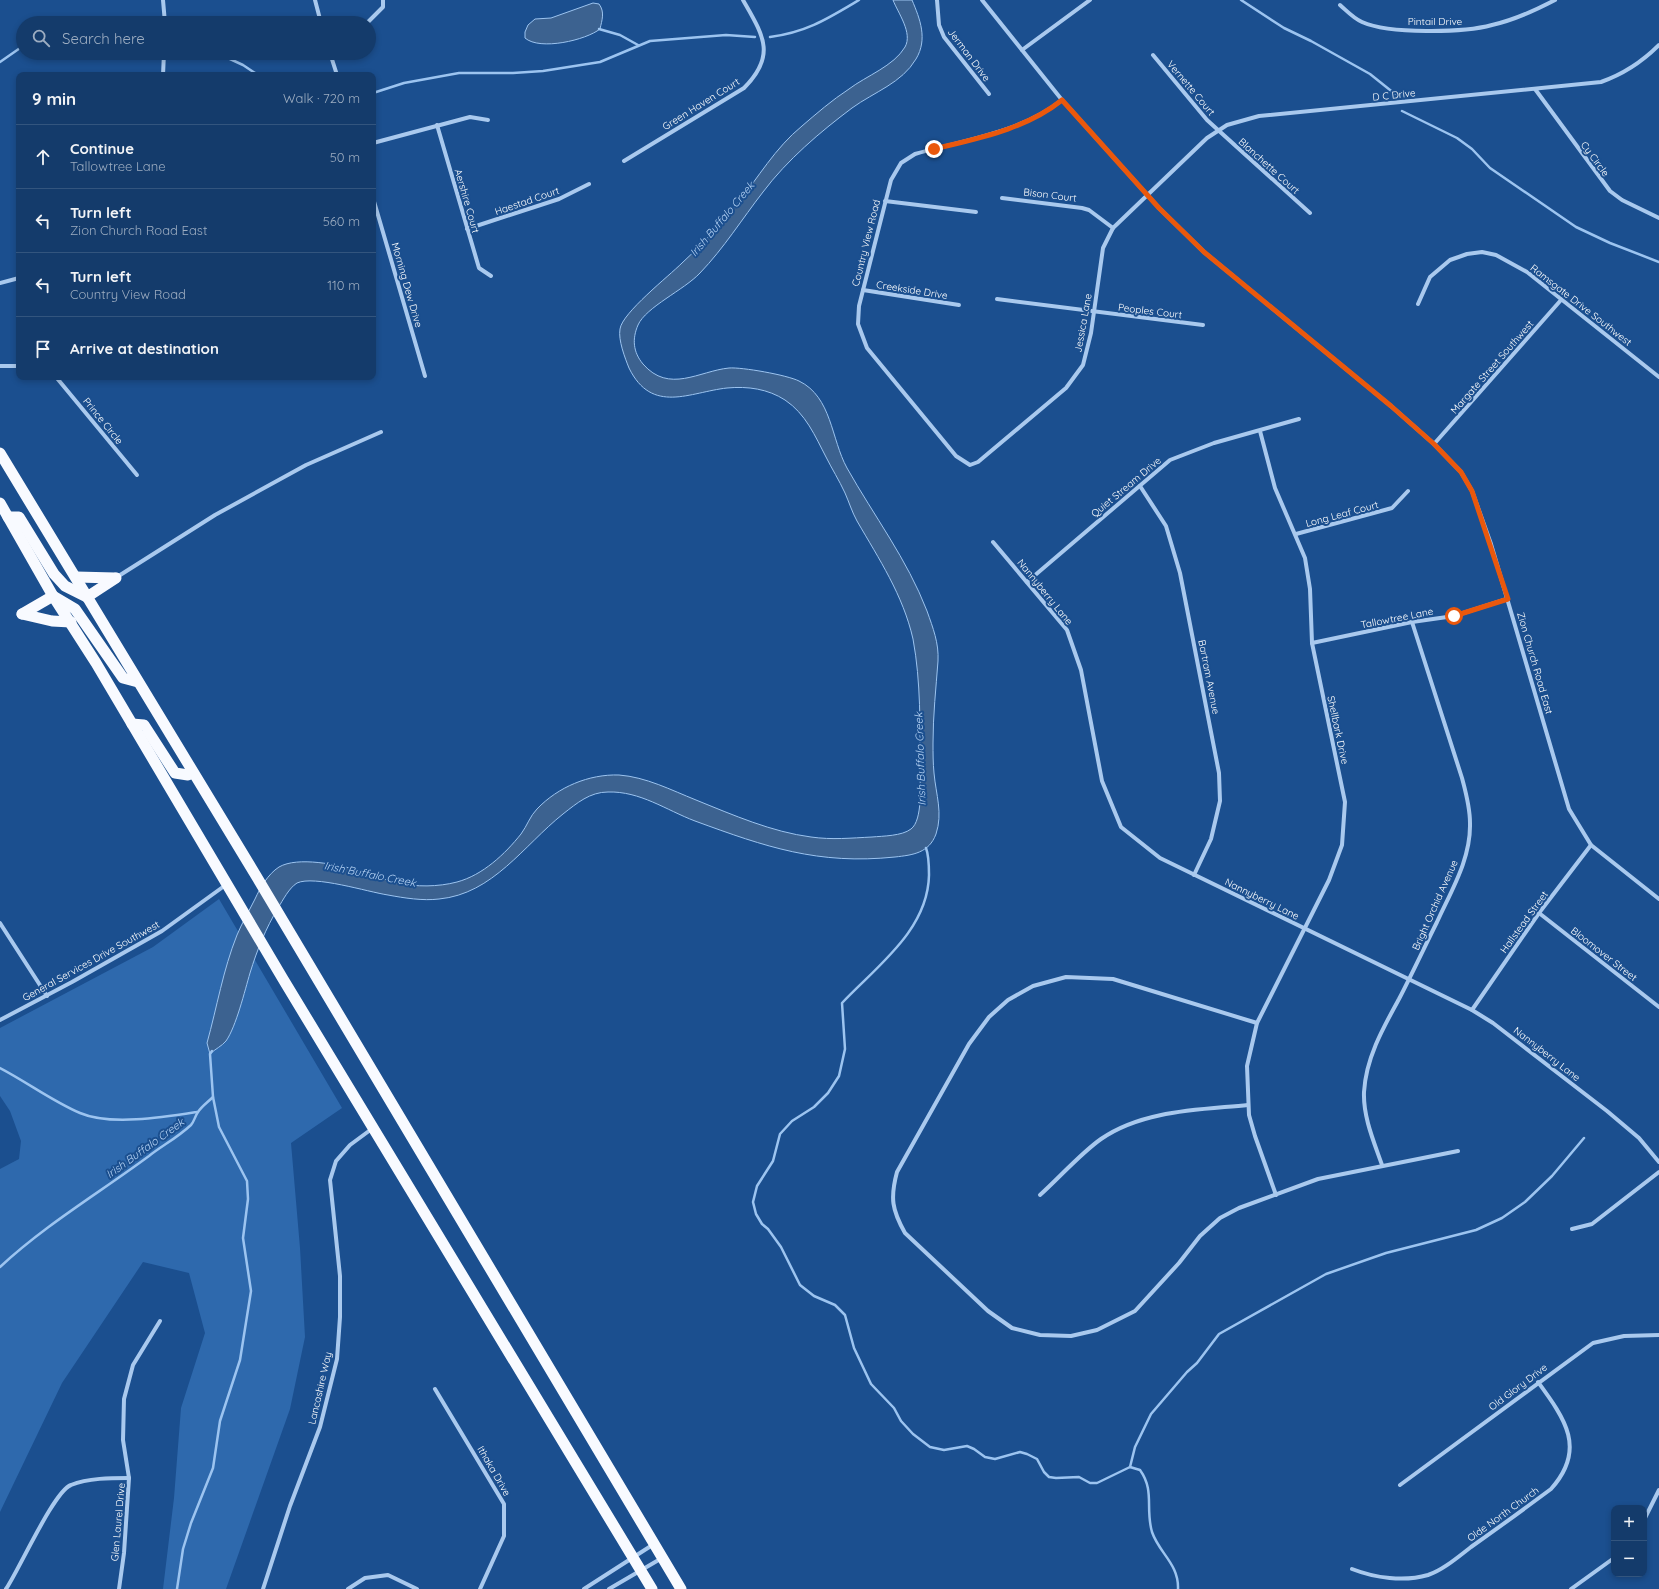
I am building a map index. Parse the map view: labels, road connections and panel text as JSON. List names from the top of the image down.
{
  "streets": {
    "street": [
      "Pintail Drive",
      "Jerman Drive",
      "Vernette Court",
      "D C Drive",
      "Green Haven Court",
      "Cy Circle",
      "Blanchette Court",
      "Bison Court",
      "Aershire Court",
      "Haestad Court",
      "Country View Road",
      "Morning Dew Drive",
      "Creekside Drive",
      "Ramsgate Drive Southwest",
      "Peoples Court",
      "Jessica Lane",
      "Margate Street Southwest",
      "Prince Circle",
      "Quiet Stream Drive",
      "Long Leaf Court",
      "Nannyberry Lane",
      "Tallowtree Lane",
      "Zion Church Road East",
      "Bartram Avenue",
      "Shellbark Drive",
      "Bright Orchid Avenue",
      "Hallstead Street",
      "Bloomover Street",
      "General Services Drive Southwest",
      "Old Glory Drive",
      "Lancashire Way",
      "Ithaka Drive",
      "Olde North Church",
      "Glen Laurel Drive"
    ]
  },
  "crossings": [
    ["Vernette Court", "D C Drive"],
    ["Vernette Court", "Blanchette Court"],
    ["D C Drive", "Cy Circle"],
    ["D C Drive", "Blanchette Court"],
    ["D C Drive", "Jessica Lane"],
    ["D C Drive", "Zion Church Road East"],
    ["Bison Court", "Jessica Lane"],
    ["Aershire Court", "Haestad Court"],
    ["Country View Road", "Creekside Drive"],
    ["Country View Road", "Jessica Lane"],
    ["Country View Road", "Zion Church Road East"],
    ["Ramsgate Drive Southwest", "Margate Street Southwest"],
    ["Peoples Court", "Jessica Lane"],
    ["Jessica Lane", "Zion Church Road East"],
    ["Margate Street Southwest", "Zion Church Road East"],
    ["Quiet Stream Drive", "Nannyberry Lane"],
    ["Quiet Stream Drive", "Bartram Avenue"],
    ["Quiet Stream Drive", "Shellbark Drive"],
    ["Long Leaf Court", "Shellbark Drive"],
    ["Nannyberry Lane", "Bartram Avenue"],
    ["Nannyberry Lane", "Shellbark Drive"],
    ["Nannyberry Lane", "Bright Orchid Avenue"],
    ["Nannyberry Lane", "Hallstead Street"],
    ["Tallowtree Lane", "Zion Church Road East"],
    ["Tallowtree Lane", "Shellbark Drive"],
    ["Tallowtree Lane", "Bright Orchid Avenue"],
    ["Zion Church Road East", "Hallstead Street"],
    ["Hallstead Street", "Bloomover Street"],
    ["Old Glory Drive", "Olde North Church"]
  ],
  "water": ["Irish Buffalo Creek"],
  "page": {
    "search": "Search here",
    "heading": ["9 min", "Walk · 720 m"],
    "list": [
      ["Continue", "Tallowtree Lane", "50 m"],
      ["Turn left", "Zion Church Road East", "560 m"],
      ["Turn left", "Country View Road", "110 m"],
      "Arrive at destination"
    ],
    "map_buttons": ["+", "−"]
  }
}
